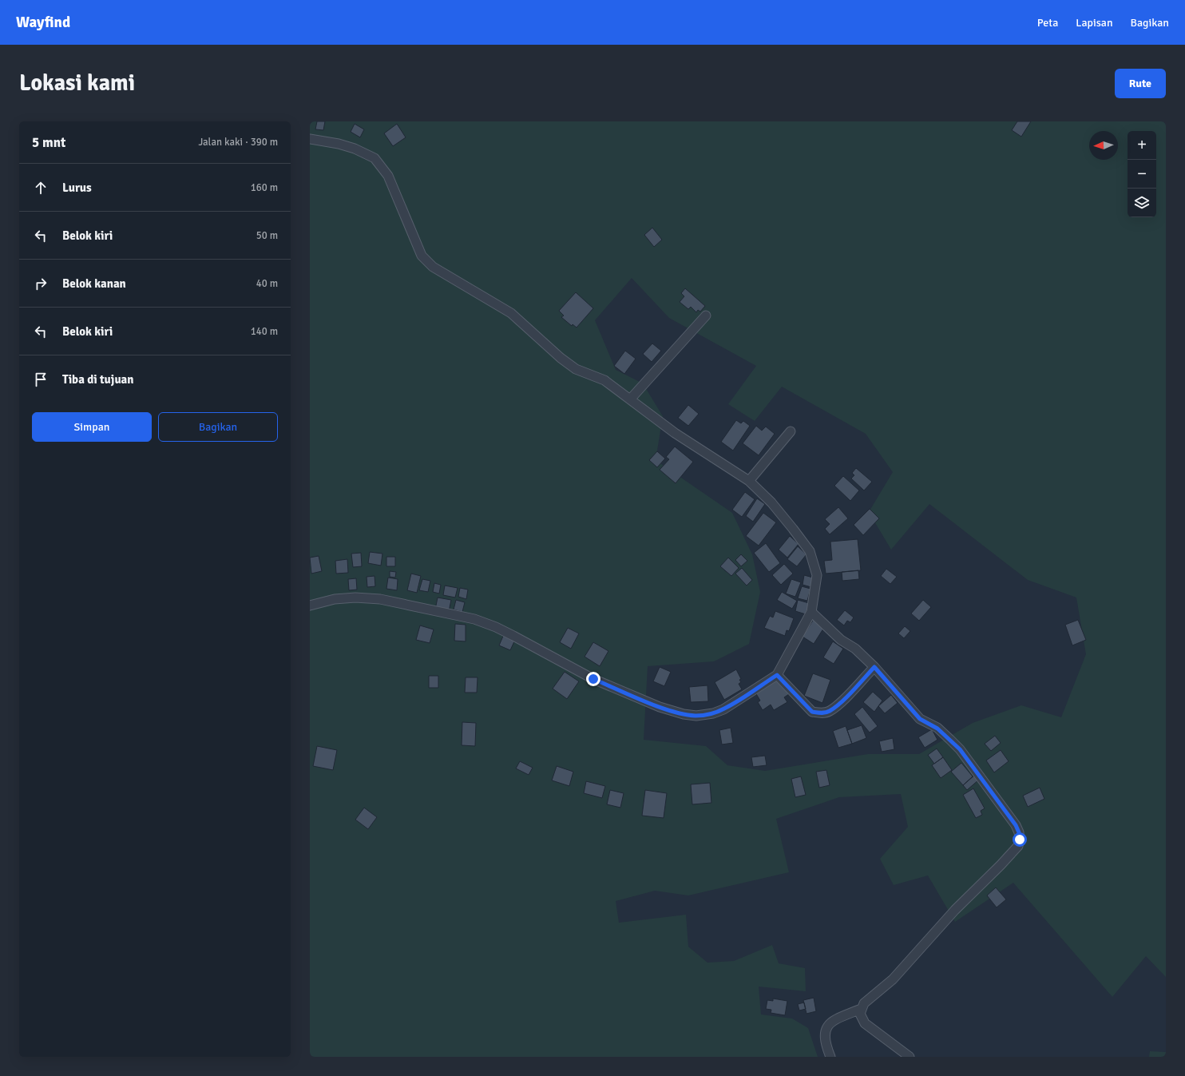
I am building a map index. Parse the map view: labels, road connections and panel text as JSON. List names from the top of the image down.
{
  "north": "left",
  "page": {
    "header": "Wayfind",
    "nav": ["Peta", "Lapisan", "Bagikan"],
    "buttons": [
      "Rute",
      ["Simpan", "Bagikan"]
    ],
    "title": "Lokasi kami",
    "heading": ["5 mnt", "Jalan kaki · 390 m"],
    "map_buttons": ["+", "−"],
    "list": [
      ["Lurus", "160 m"],
      ["Belok kiri", "50 m"],
      ["Belok kanan", "40 m"],
      ["Belok kiri", "140 m"],
      "Tiba di tujuan"
    ]
  }
}
